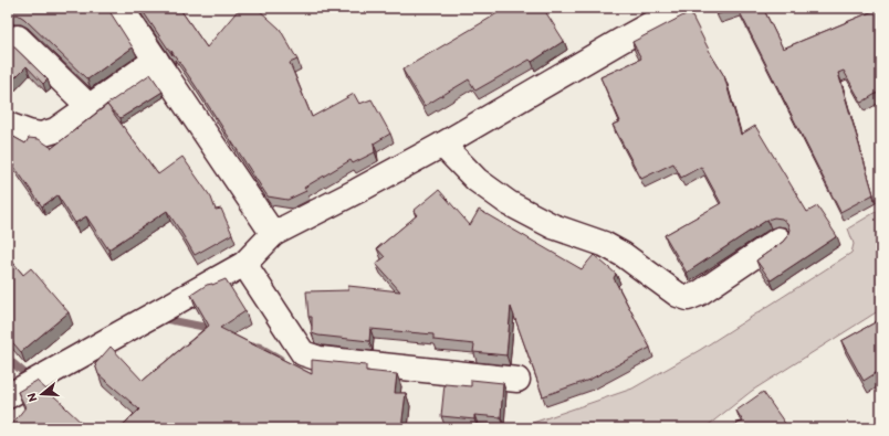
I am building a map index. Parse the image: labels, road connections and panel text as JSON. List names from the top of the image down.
{
  "north": "left"
}
